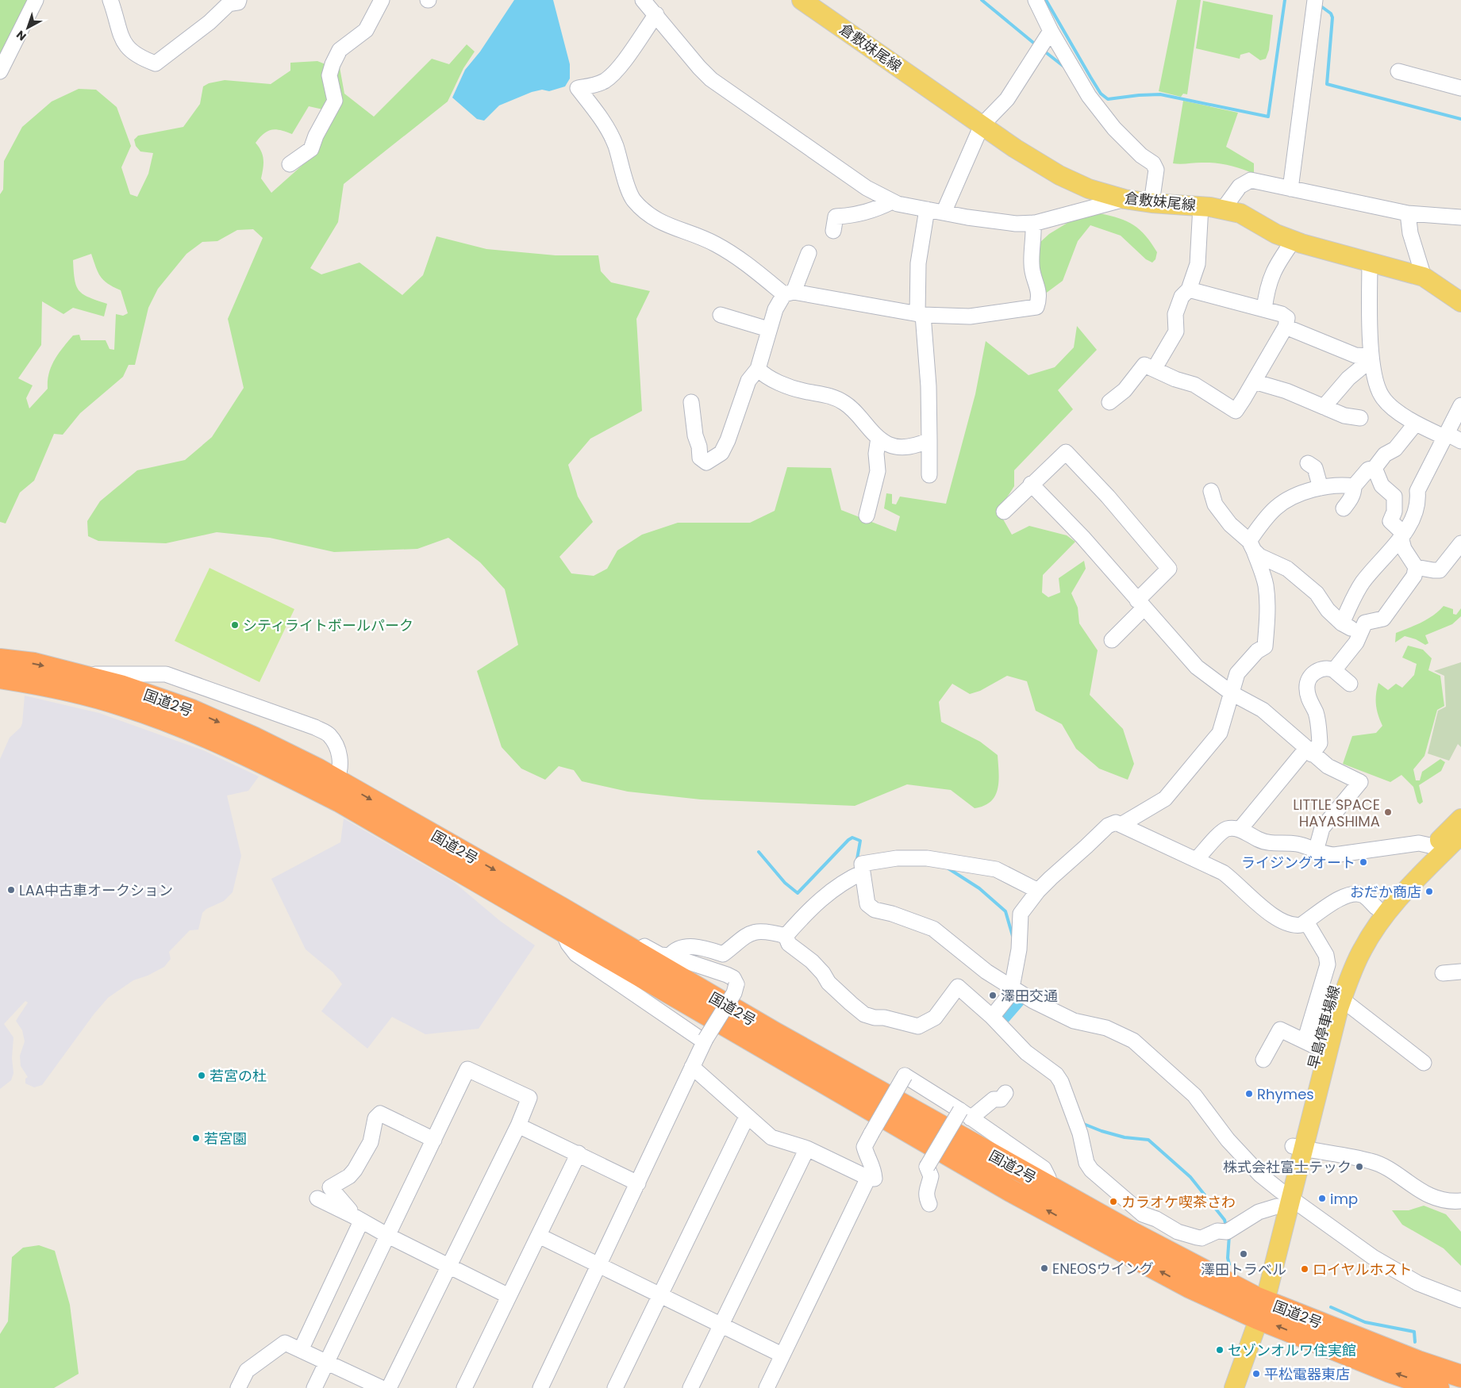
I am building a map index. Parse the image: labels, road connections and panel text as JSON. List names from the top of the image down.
{
  "streets": {
    "highway": ["国道2号"],
    "main road": ["倉敷妹尾線", "早島停車場線"]
  },
  "crossings": [
    ["国道2号", "早島停車場線"]
  ],
  "places": [
    "シティライトボールパーク",
    "LITTLE SPACE HAYASHIMA",
    "ライジングオート",
    "LAA中古車オークション",
    "おだか商店",
    "澤田交通",
    "若宮の杜",
    "Rhymes",
    "若宮園",
    "株式会社富士テック",
    "imp",
    "カラオケ喫茶さわ",
    "澤田トラベル",
    "ENEOSウイング",
    "ロイヤルホスト",
    "セゾンオルワ住実館",
    "平松電器東店"
  ],
  "north": "bottom left"
}
